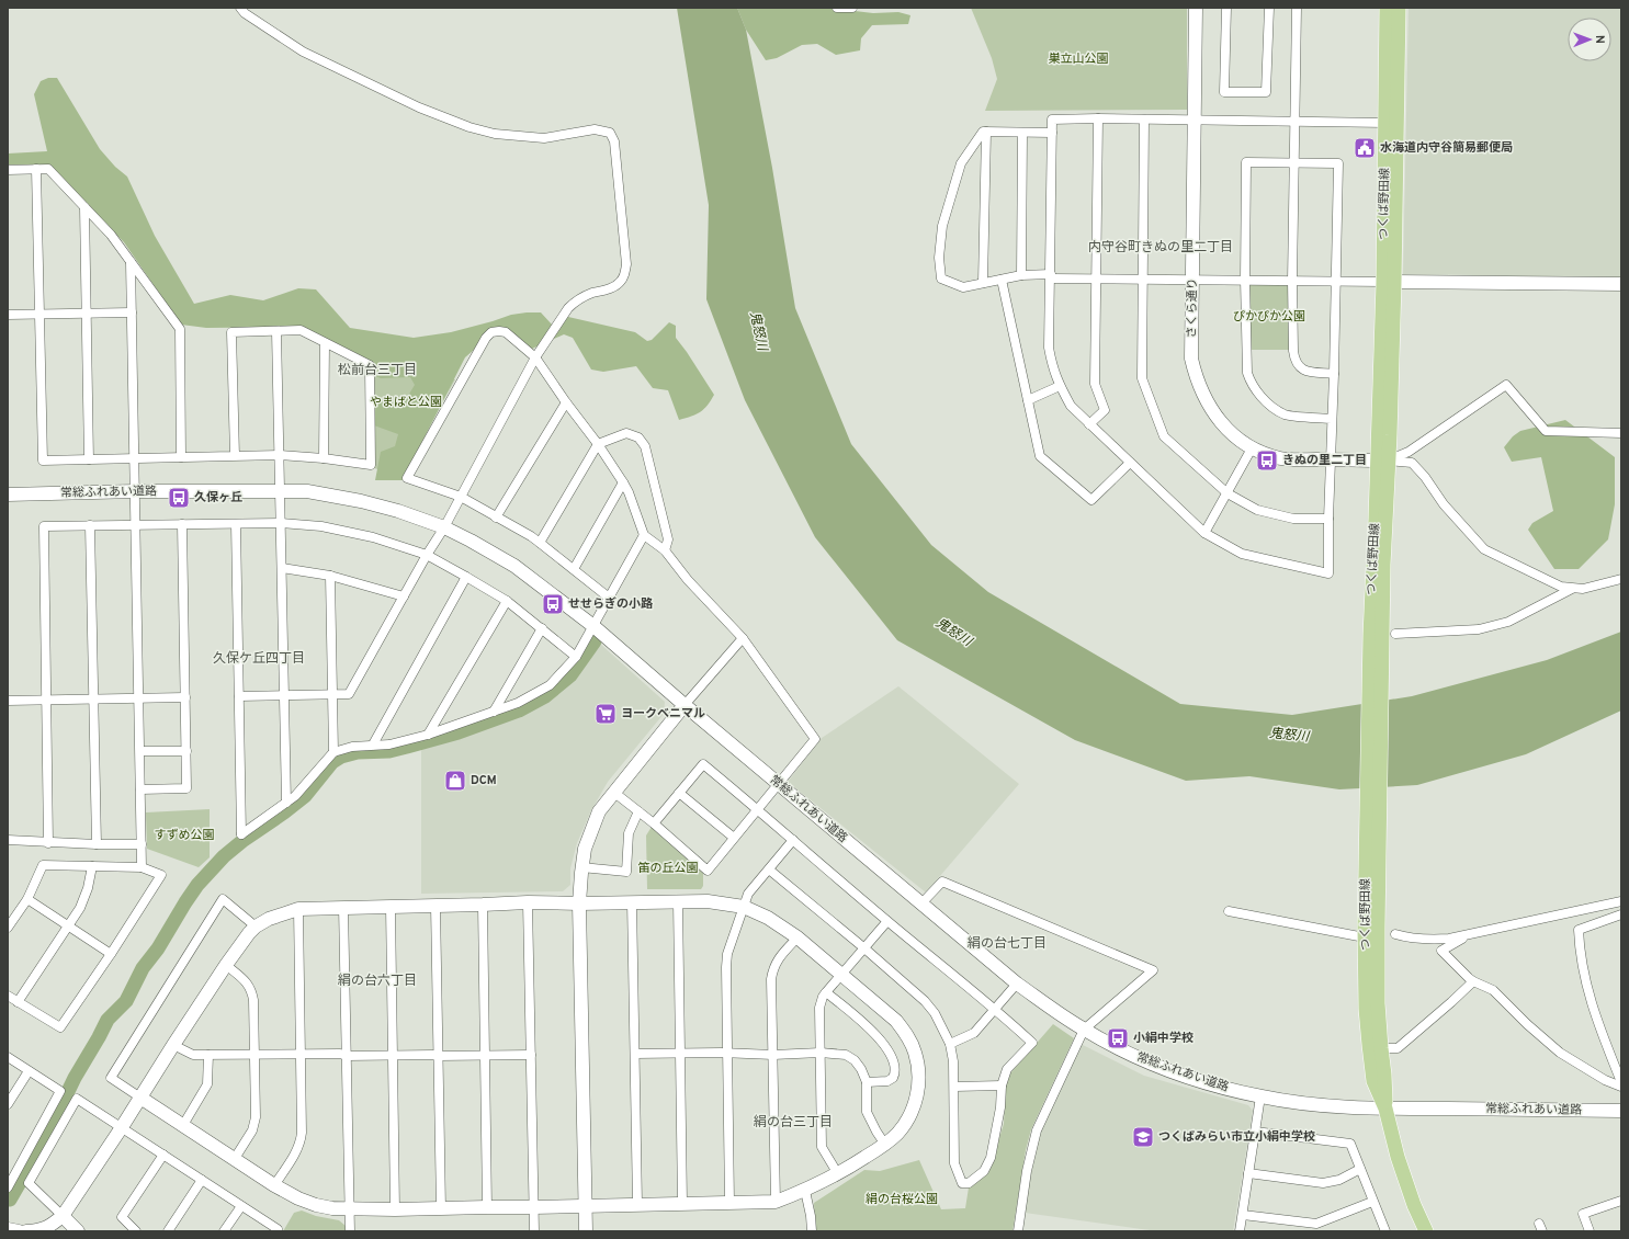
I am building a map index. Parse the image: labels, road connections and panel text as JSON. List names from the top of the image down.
{
  "streets": {
    "main road": ["つくば野田線"],
    "street": ["さくら通り", "常総ふれあい道路"]
  },
  "crossings": [
    ["つくば野田線", "さくら通り"],
    ["つくば野田線", "常総ふれあい道路"]
  ],
  "districts": [
    "内守谷町きぬの里二丁目",
    "松前台三丁目",
    "久保ケ丘四丁目",
    "絹の台七丁目",
    "絹の台六丁目",
    "絹の台三丁目"
  ],
  "water": ["鬼怒川"],
  "parks": [
    "巣立山公園",
    "ぴかぴか公園",
    "やまばと公園",
    "すずめ公園",
    "笛の丘公園",
    "絹の台桜公園"
  ],
  "places": {
    "public building": ["水海道内守谷簡易郵便局"],
    "bus stop": [
      "きぬの里二丁目",
      "久保ヶ丘",
      "せせらぎの小路",
      "小絹中学校"
    ],
    "supermarket": ["ヨークベニマル"],
    "shop": ["DCM"],
    "school or university": ["つくばみらい市立小絹中学校"]
  },
  "north": "right"
}
